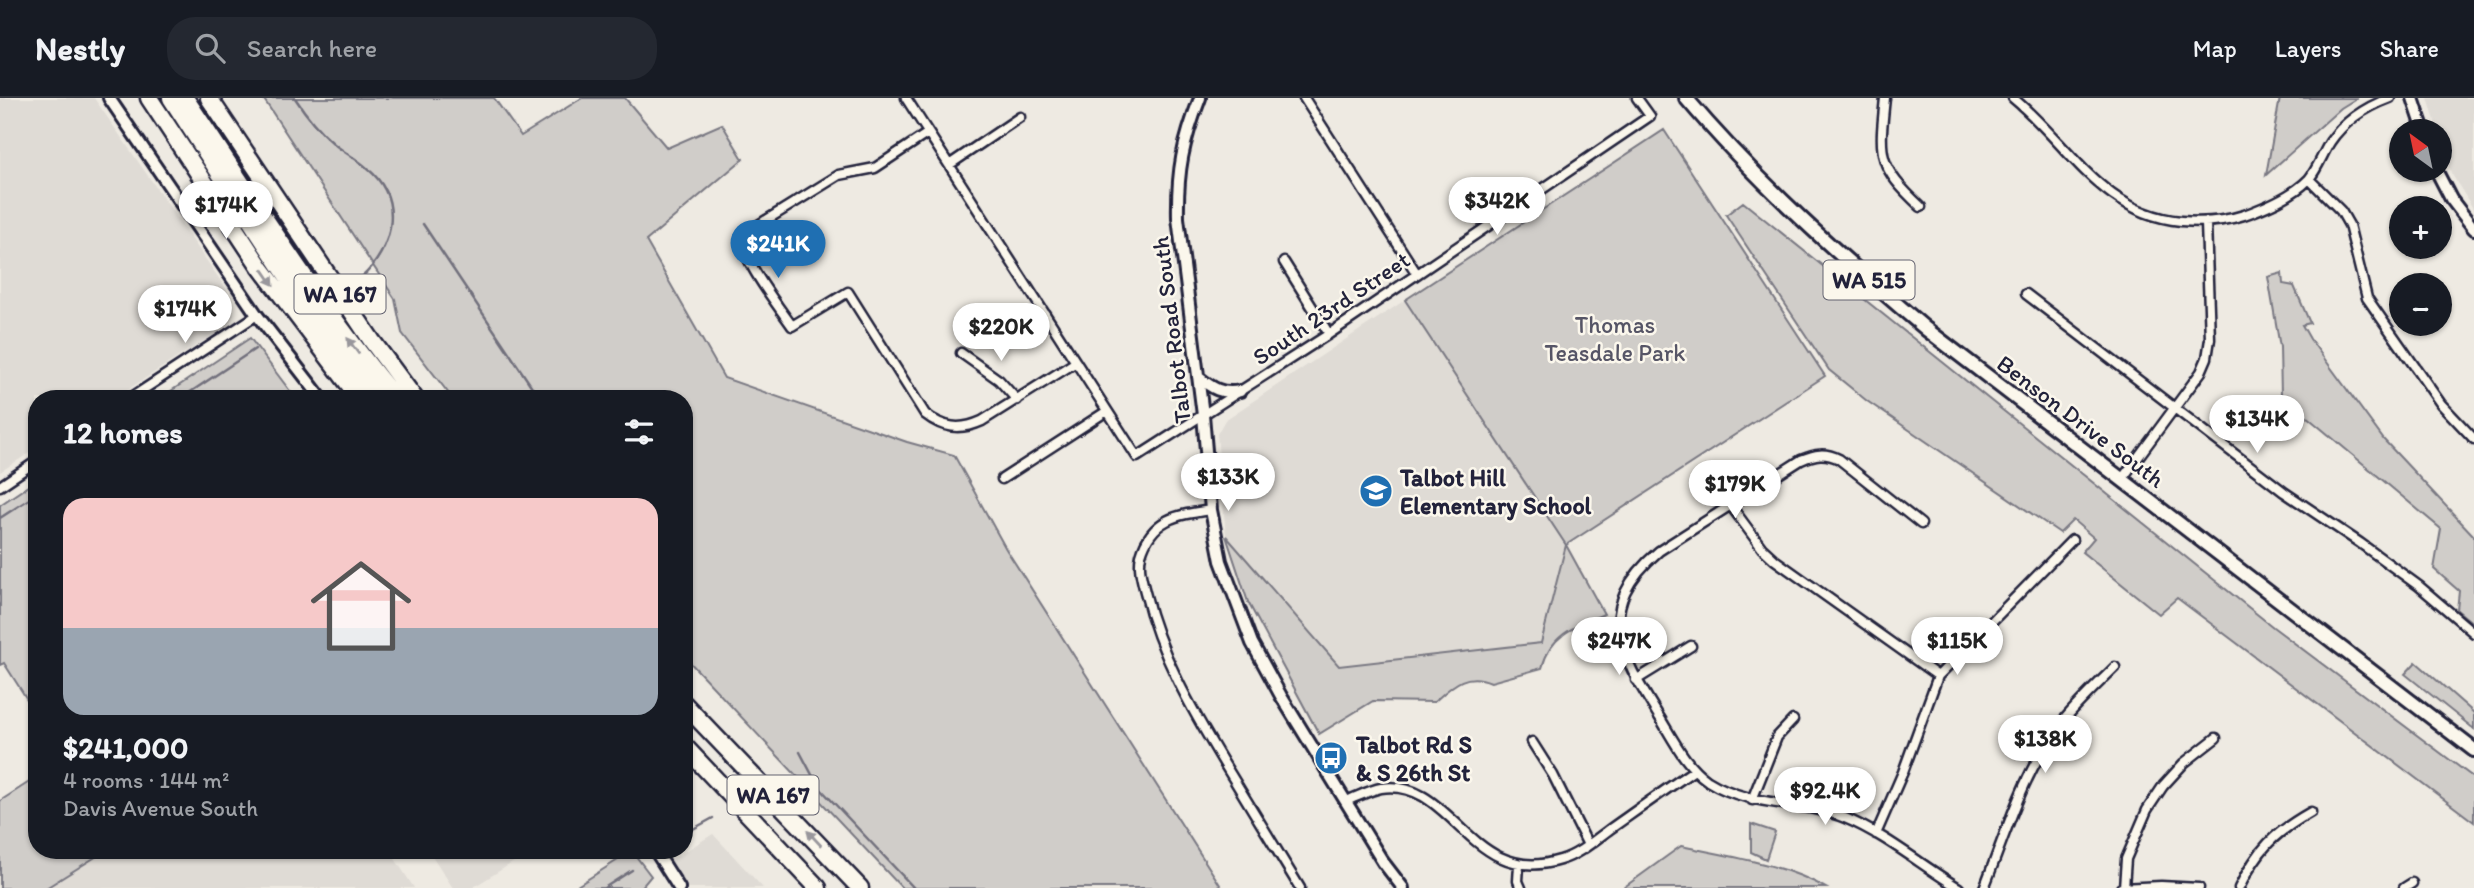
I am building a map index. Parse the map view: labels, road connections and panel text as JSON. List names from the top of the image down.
{
  "streets": {
    "highway": ["WA 167"],
    "main road": ["WA 515", "Benson Drive South"],
    "street": ["South 23rd Street", "Talbot Road South"]
  },
  "crossings": [
    ["South 23rd Street", "Talbot Road South"]
  ],
  "parks": ["Thomas Teasdale Park"],
  "places": {
    "school or university": ["Talbot Hill Elementary School"],
    "bus stop": ["Talbot Rd S & S 26th St"]
  },
  "north": "top left",
  "page": {
    "header": "Nestly",
    "search": "Search here",
    "nav": ["Map", "Layers", "Share"],
    "map_buttons": ["+", "−"],
    "price": [
      "$342K",
      "$174K",
      "$241K",
      "$174K",
      "$220K",
      "$134K",
      "$133K",
      "$179K",
      "$247K",
      "$115K",
      "$138K",
      "$92.4K"
    ],
    "heading": "12 homes",
    "list": [
      {
        "name": "$241,000",
        "note": "4 rooms · 144 m² · Davis Avenue South"
      }
    ]
  }
}
